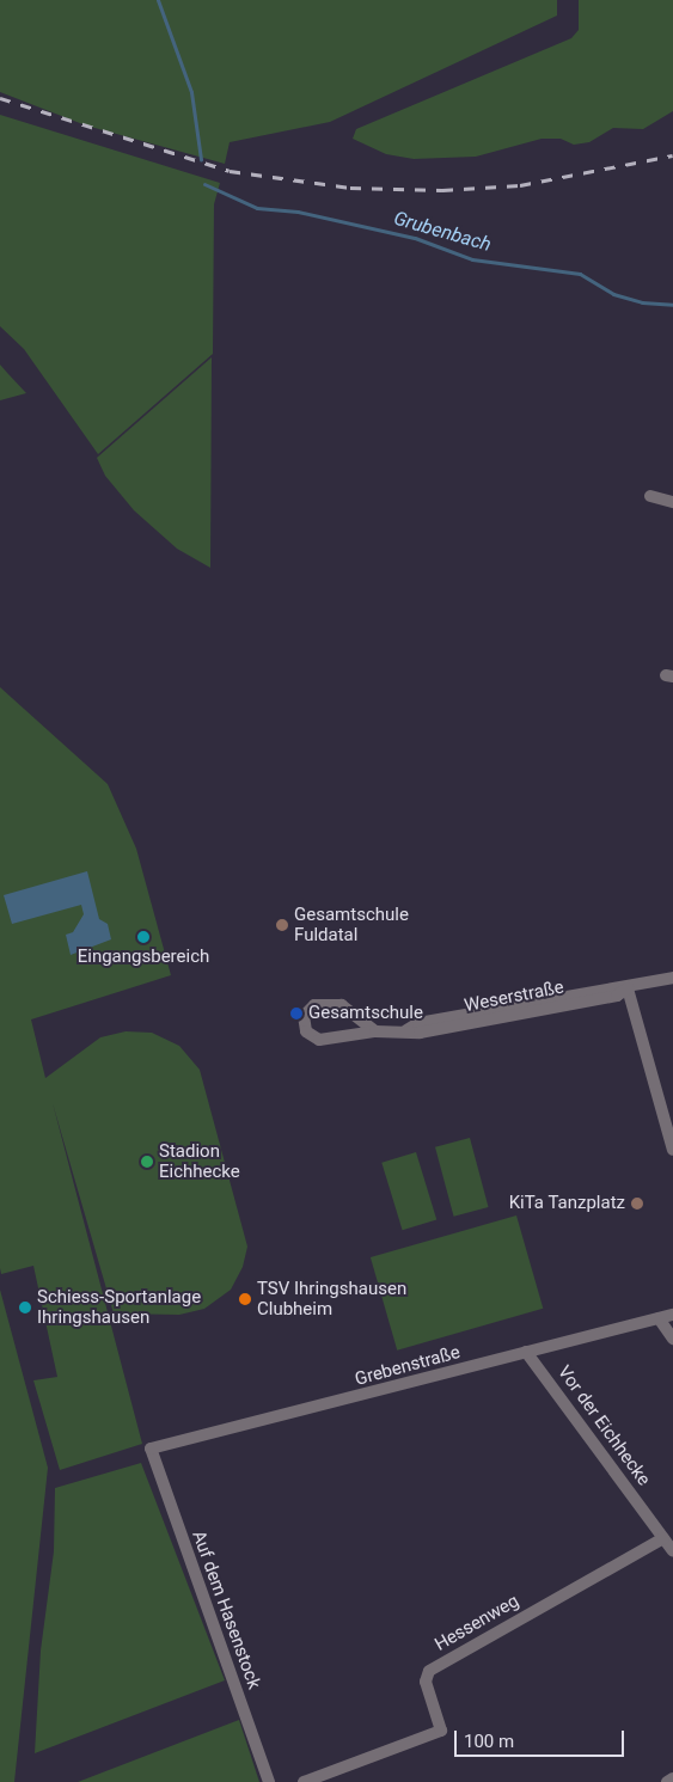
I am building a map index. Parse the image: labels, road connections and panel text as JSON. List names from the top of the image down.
{
  "streets": {
    "street": [
      "Weserstraße",
      "Grebenstraße",
      "Vor der Eichhecke",
      "Auf dem Hasenstock",
      "Hessenweg"
    ]
  },
  "crossings": [
    ["Grebenstraße", "Vor der Eichhecke"],
    ["Grebenstraße", "Auf dem Hasenstock"],
    ["Vor der Eichhecke", "Hessenweg"]
  ],
  "water": ["Grubenbach"],
  "places": [
    "Gesamtschule Fuldatal",
    "Eingangsbereich",
    "Gesamtschule",
    "Stadion Eichhecke",
    "KiTa Tanzplatz",
    "TSV Ihringshausen Clubheim",
    "Schiess-Sportanlage Ihringshausen"
  ],
  "scale_bar": "100 m"
}
